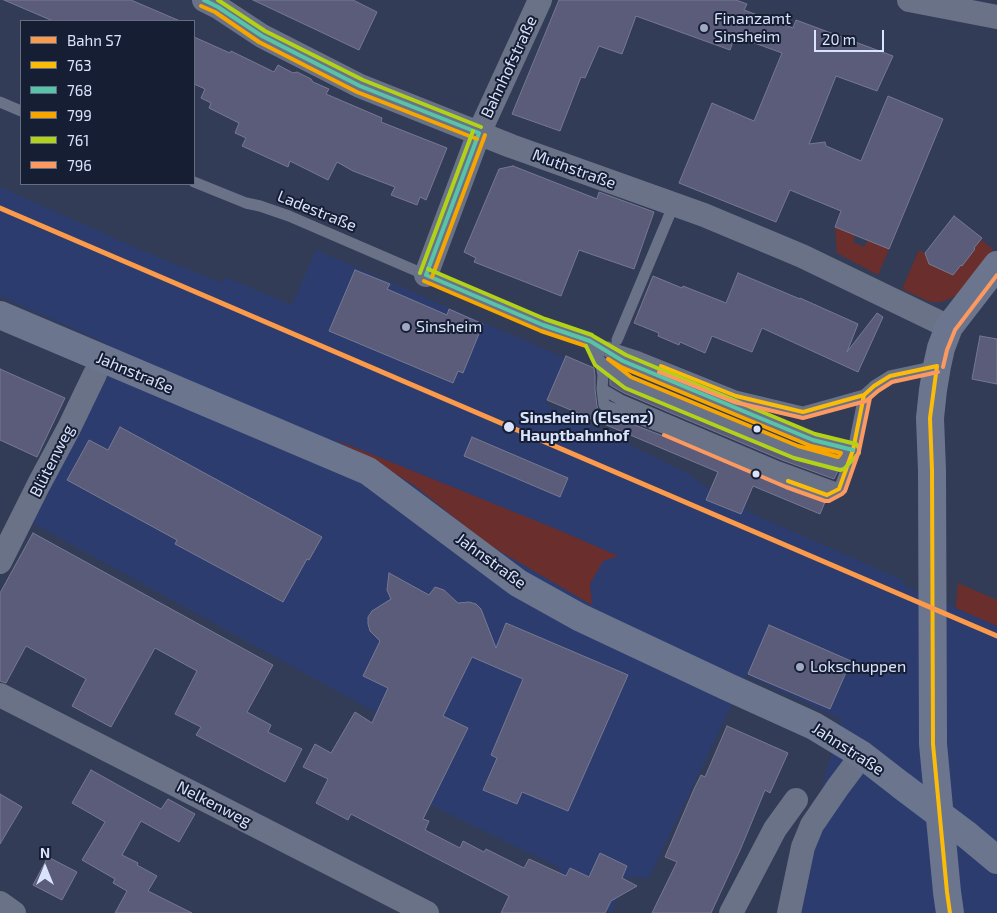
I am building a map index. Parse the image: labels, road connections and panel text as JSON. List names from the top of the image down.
{
  "streets": {
    "street": [
      "Bahnhofstraße",
      "Muthstraße",
      "Jahnstraße",
      "Blütenweg",
      "Nelkenweg"
    ],
    "lane": ["Ladestraße"]
  },
  "crossings": [
    ["Bahnhofstraße", "Muthstraße"],
    ["Bahnhofstraße", "Ladestraße"],
    ["Jahnstraße", "Blütenweg"]
  ],
  "places": [
    "Finanzamt Sinsheim",
    "Sinsheim",
    "Sinsheim (Elsenz) Hauptbahnhof",
    "Lokschuppen"
  ],
  "lines": [
    "transit line 768",
    "transit line 761",
    "transit line 799",
    "rail line S7",
    "transit line 796",
    "transit line 763"
  ],
  "legend": [
    "Bahn S7",
    "763",
    "768",
    "799",
    "761",
    "796"
  ],
  "scale_bar": "20 m",
  "north": "top"
}
